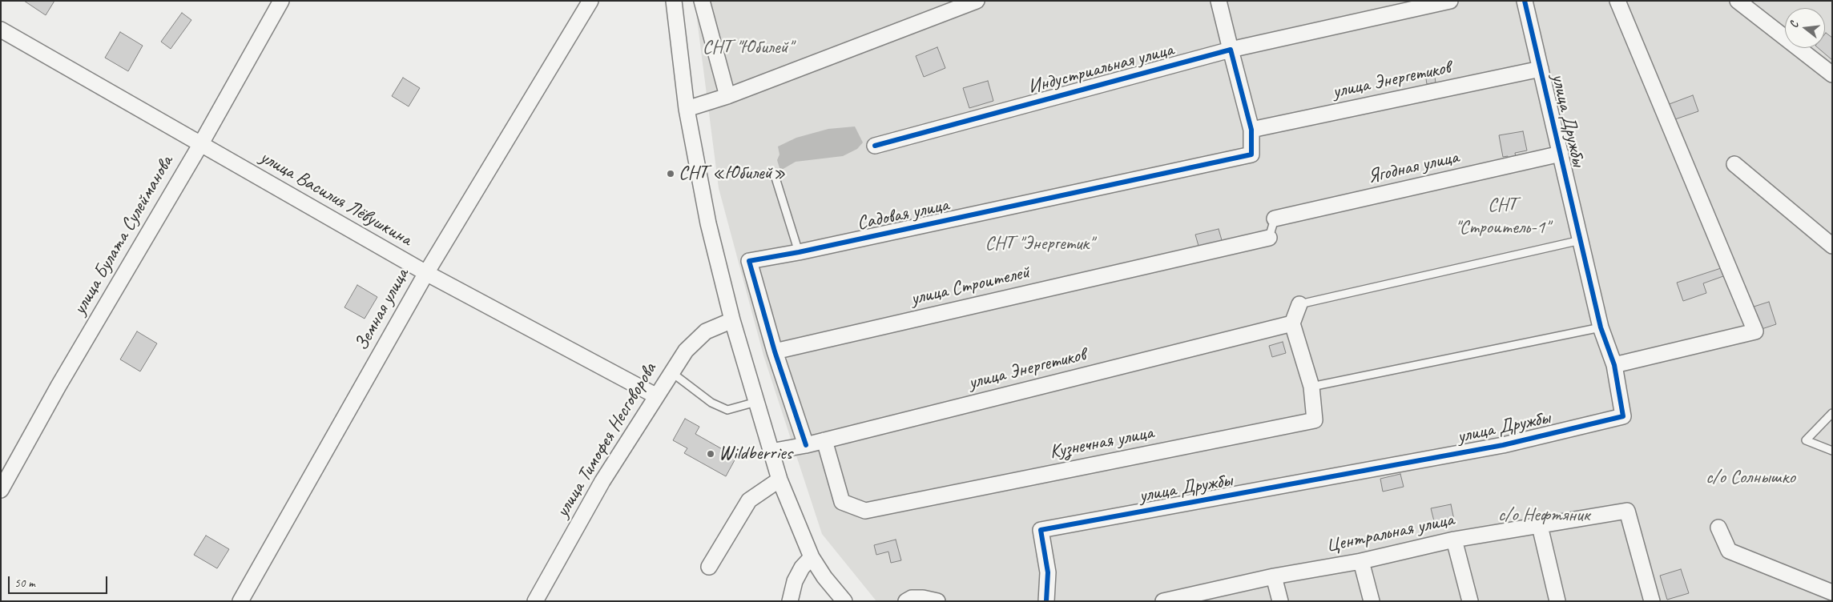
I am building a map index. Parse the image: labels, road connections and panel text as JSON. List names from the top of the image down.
{
  "streets": {
    "street": [
      "Индустриальная улица",
      "улица Энергетиков",
      "улица Дружбы",
      "Ягодная улица",
      "улица Василия Лёвушкина",
      "Садовая улица",
      "улица Булата Сулейманова",
      "улица Строителей",
      "Земная улица",
      "улица Тимофея Несговорова",
      "Кузнечная улица",
      "Центральная улица"
    ]
  },
  "crossings": [
    ["улица Энергетиков", "улица Дружбы"],
    ["улица Энергетиков", "Садовая улица"],
    ["улица Энергетиков", "Кузнечная улица"],
    ["улица Дружбы", "Ягодная улица"],
    ["улица Василия Лёвушкина", "улица Булата Сулейманова"],
    ["улица Василия Лёвушкина", "Земная улица"],
    ["улица Василия Лёвушкина", "улица Тимофея Несговорова"],
    ["Садовая улица", "улица Строителей"]
  ],
  "parks": [
    "СНТ \"Юбилей\"",
    "СНТ \"Строитель-1\"",
    "СНТ \"Энергетик\"",
    "с/о Солнышко",
    "с/о Нефтяник"
  ],
  "places": ["СНТ «Юбилей»", "Wildberries"],
  "scale_bar": "50 m",
  "north": "left"
}
